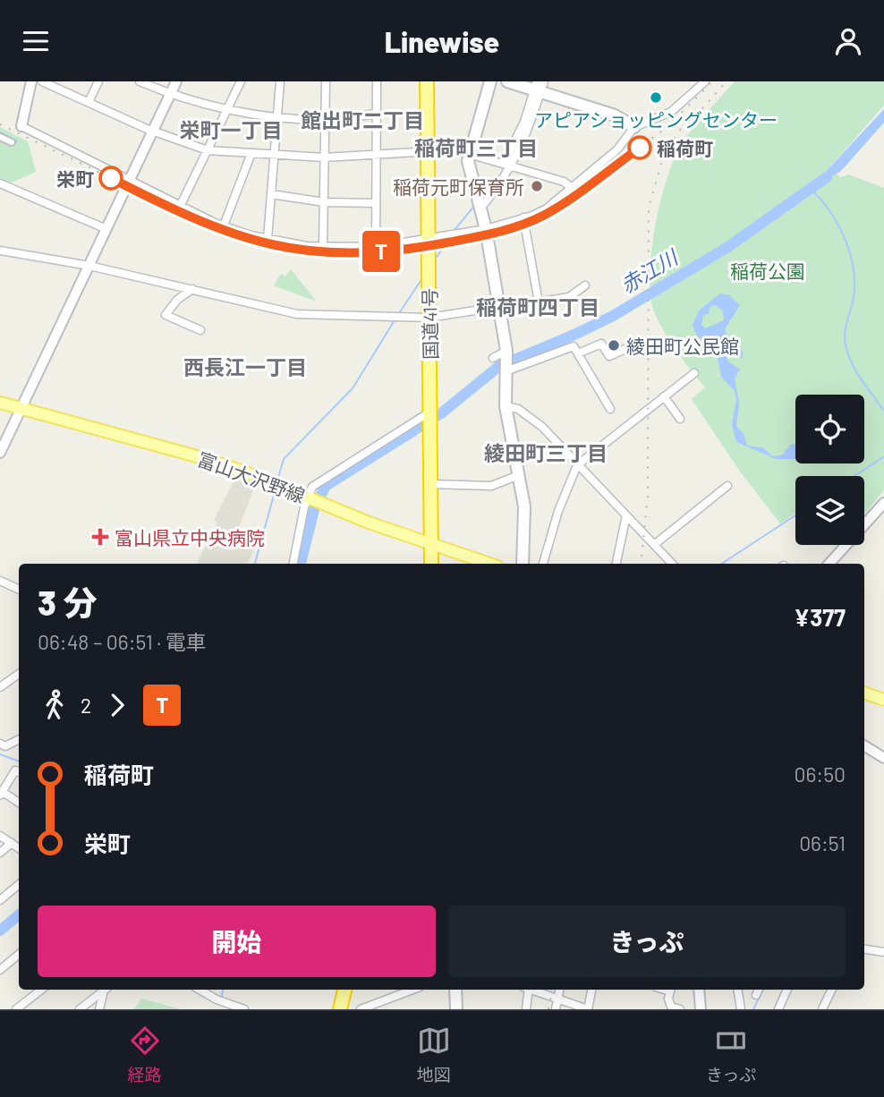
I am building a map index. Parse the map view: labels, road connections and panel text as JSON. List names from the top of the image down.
{
  "streets": {
    "highway": ["国道41号"],
    "main road": ["富山大沢野線"]
  },
  "crossings": [
    ["国道41号", "富山大沢野線"]
  ],
  "districts": [
    "館出町二丁目",
    "栄町一丁目",
    "稲荷町三丁目",
    "稲荷町四丁目",
    "西長江一丁目",
    "綾田町三丁目"
  ],
  "water": ["赤江川"],
  "parks": ["稲荷公園"],
  "places": {
    "other": [
      "アピアショッピングセンター",
      "稲荷町",
      "栄町",
      "稲荷元町保育所",
      "綾田町公民館"
    ],
    "health": ["富山県立中央病院"]
  },
  "page": {
    "header": "Linewise",
    "on_map": "T",
    "heading": ["3 分", "06:48 – 06:51 · 電車", "¥377"],
    "legs": ["2", "T"],
    "list": [
      {
        "name": "稲荷町",
        "value": "06:50"
      },
      {
        "name": "栄町",
        "value": "06:51"
      }
    ],
    "buttons": ["開始", "きっぷ"],
    "tabs": ["経路", "地図", "きっぷ"]
  }
}
